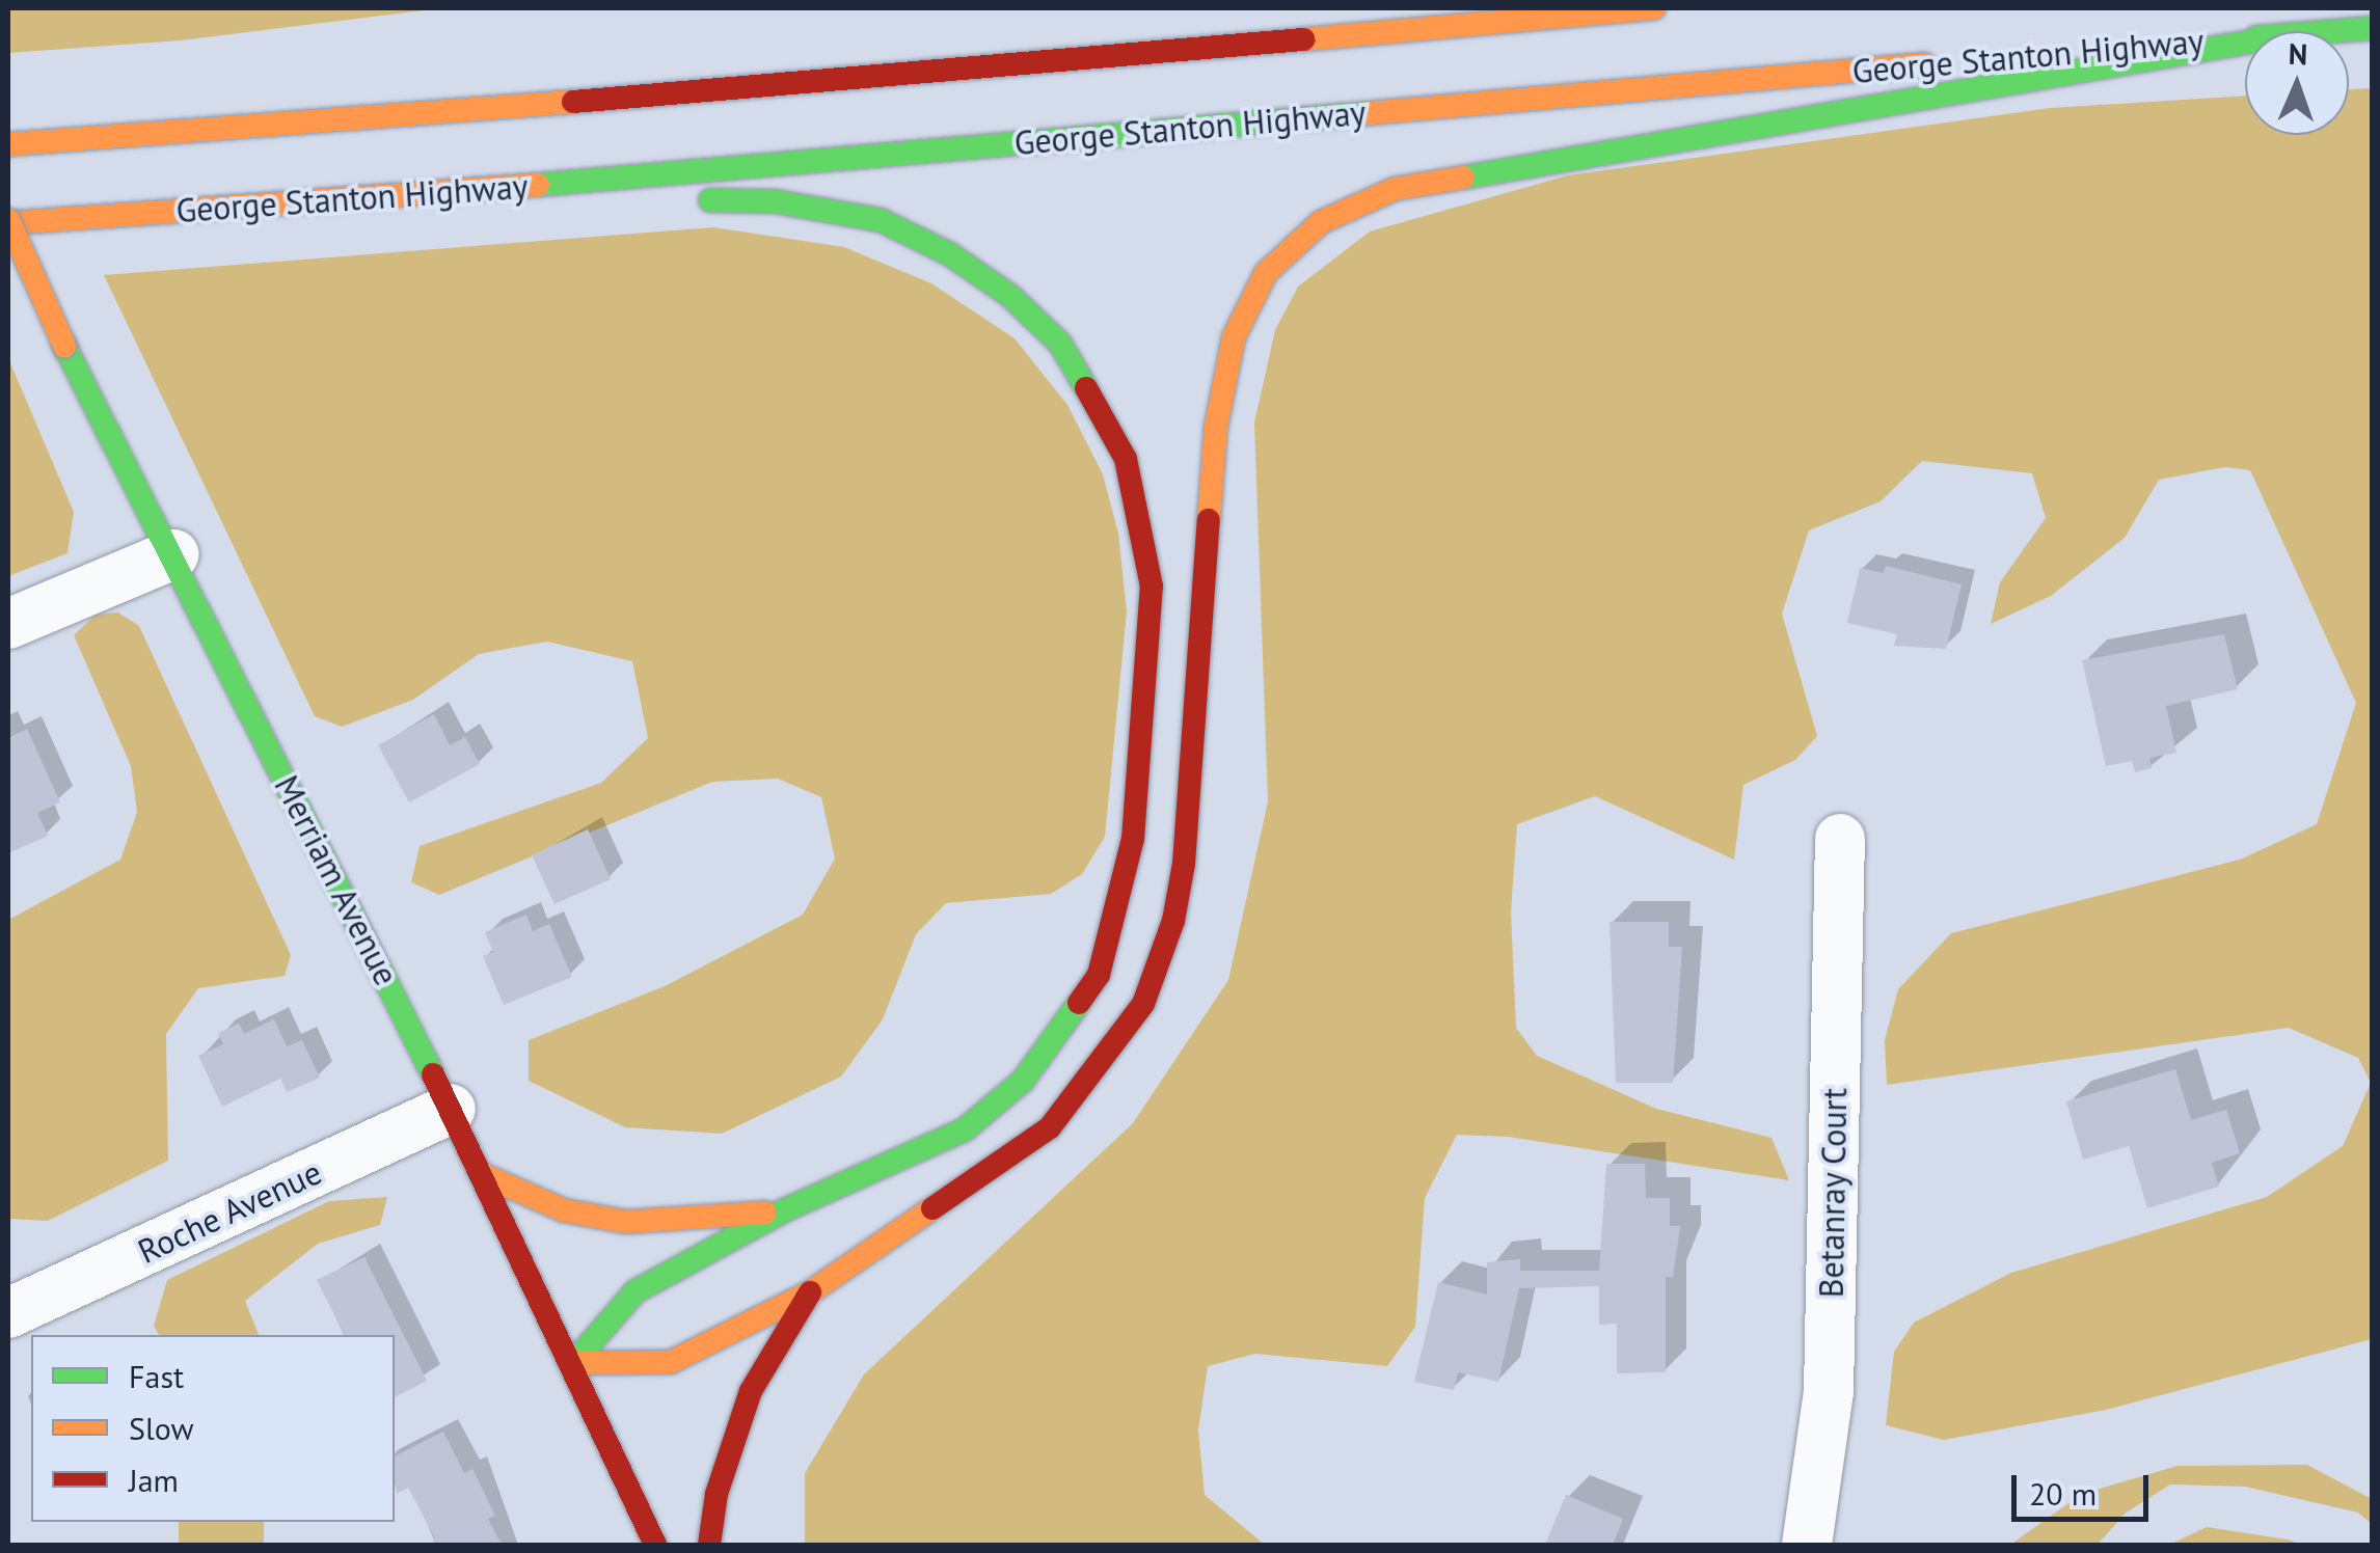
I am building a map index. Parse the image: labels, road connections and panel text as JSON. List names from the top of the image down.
{
  "streets": {
    "main road": ["George Stanton Highway", "Merriam Avenue"],
    "street": ["Betanray Court", "Roche Avenue"]
  },
  "crossings": [
    ["George Stanton Highway", "Merriam Avenue"],
    ["Merriam Avenue", "Roche Avenue"]
  ],
  "legend": ["Fast", "Slow", "Jam"],
  "scale_bar": "20 m",
  "north": "top"
}
